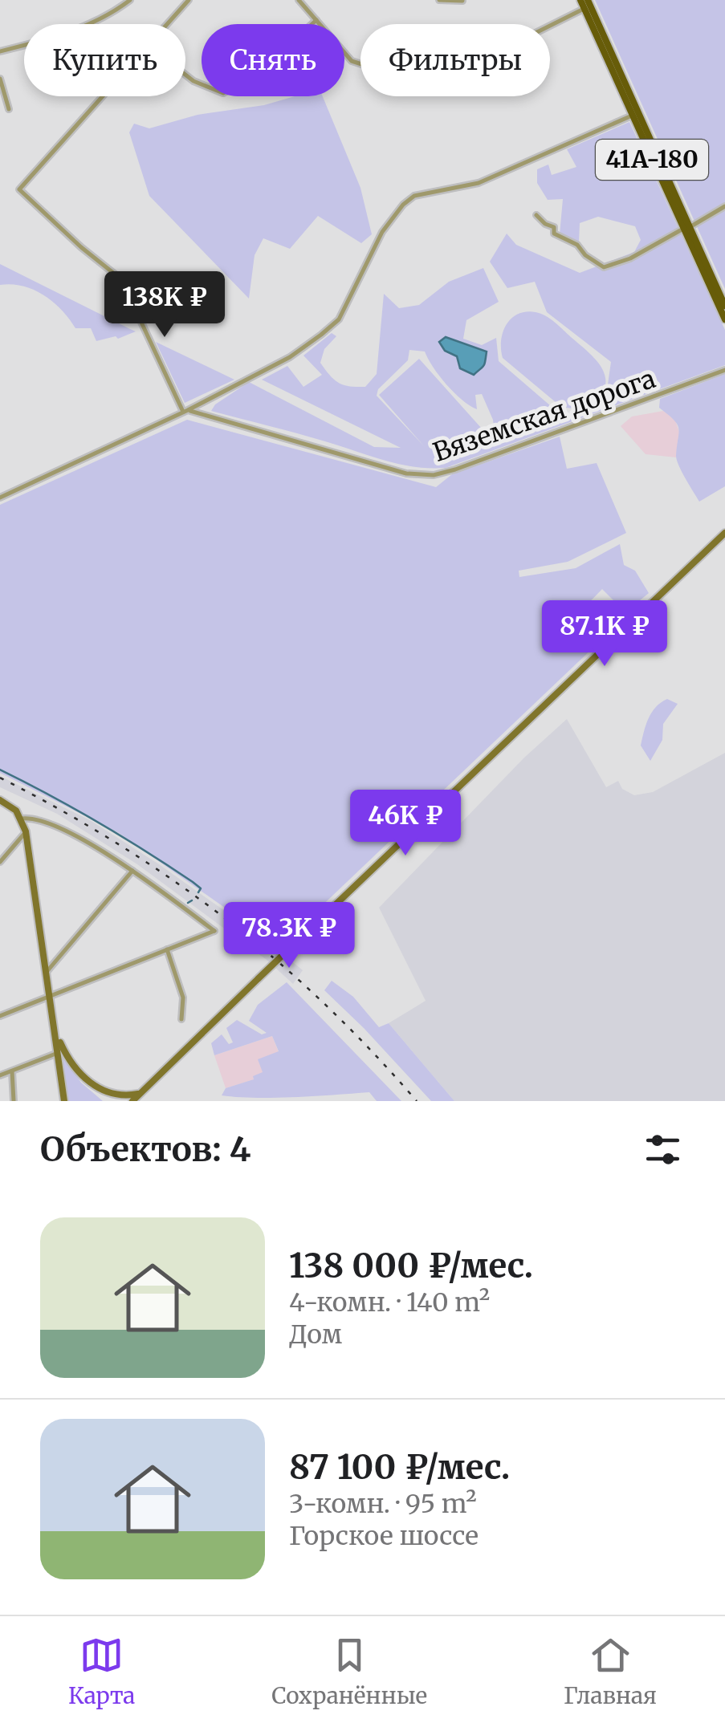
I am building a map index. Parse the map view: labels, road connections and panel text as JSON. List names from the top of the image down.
{
  "streets": {
    "main road": ["41А-180"],
    "street": ["Вяземская дорога"]
  },
  "page": {
    "chip": ["Купить", "Снять", "Фильтры"],
    "price": [
      "138K ₽",
      "87.1K ₽",
      "46K ₽",
      "78.3K ₽"
    ],
    "heading": "Объектов: 4",
    "list": [
      {
        "name": "138 000 ₽/мес.",
        "note": "4-комн. · 140 m² · Дом"
      },
      {
        "name": "87 100 ₽/мес.",
        "note": "3-комн. · 95 m² · Горское шоссе"
      }
    ],
    "tabs": ["Карта", "Сохранённые", "Главная"]
  }
}
